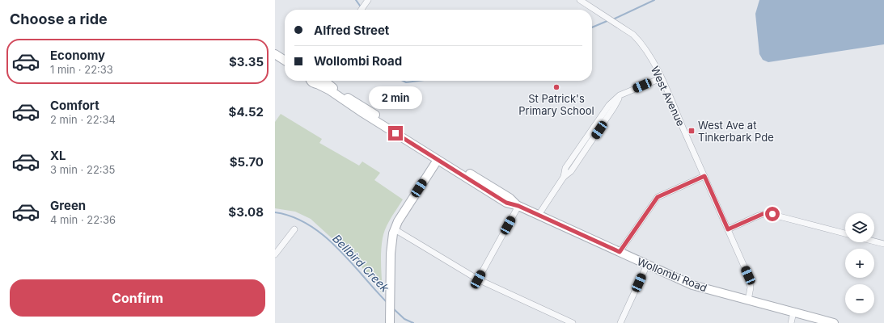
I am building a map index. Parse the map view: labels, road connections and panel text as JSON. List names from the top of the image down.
{
  "streets": {
    "main road": ["Wollombi Road"],
    "street": ["West Avenue"]
  },
  "crossings": [
    ["West Avenue", "Wollombi Road"]
  ],
  "water": ["Bellbird Creek"],
  "places": {
    "other": ["St Patrick's Primary School"],
    "transit": ["West Ave at Tinkerbark Pde"]
  },
  "page": {
    "heading": "Choose a ride",
    "banner": ["Alfred Street", "Wollombi Road"],
    "list": [
      {
        "name": "Economy",
        "note": "1 min · 22:33",
        "value": "$3.35"
      },
      {
        "name": "Comfort",
        "note": "2 min · 22:34",
        "value": "$4.52"
      },
      {
        "name": "XL",
        "note": "3 min · 22:35",
        "value": "$5.70"
      },
      {
        "name": "Green",
        "note": "4 min · 22:36",
        "value": "$3.08"
      }
    ],
    "bubble": "2 min",
    "map_buttons": ["+", "−"],
    "buttons": "Confirm"
  }
}
